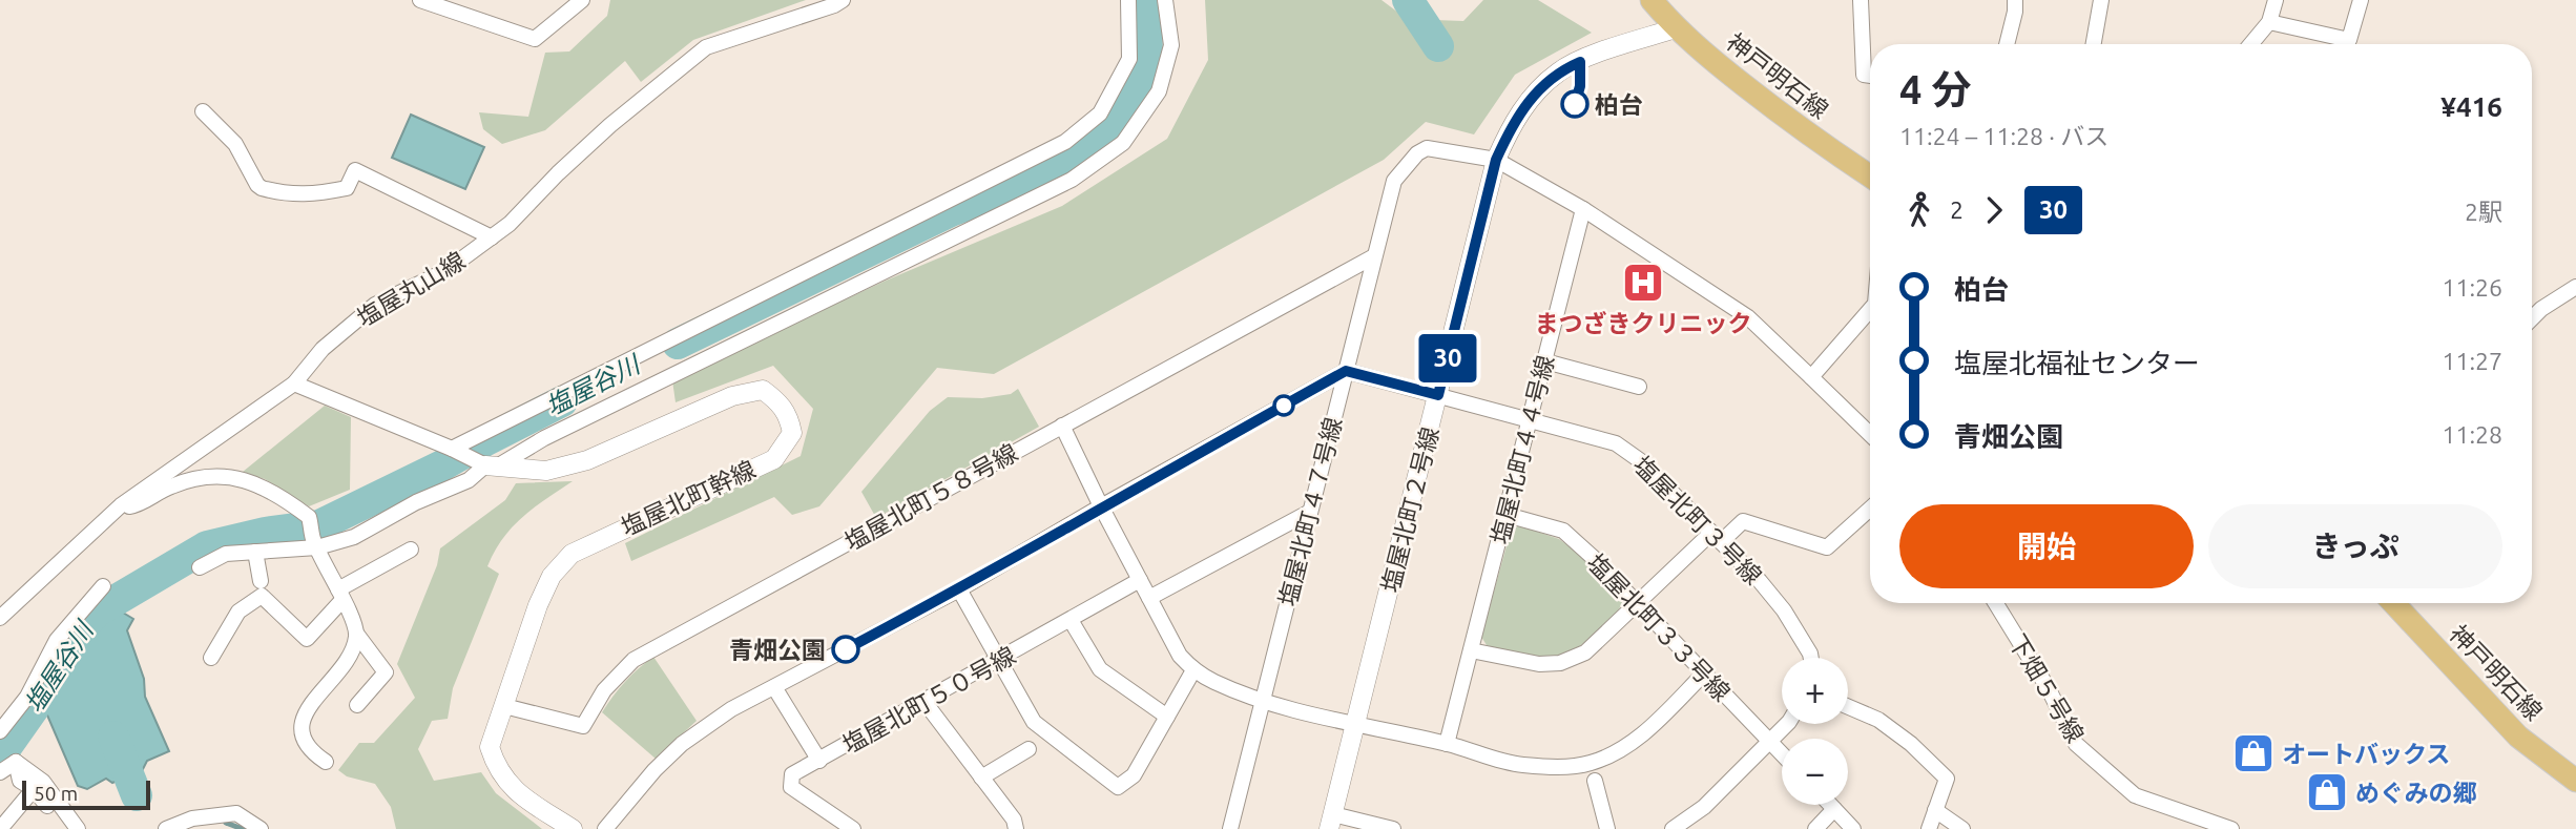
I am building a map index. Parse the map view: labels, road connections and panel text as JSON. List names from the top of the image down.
{
  "streets": {
    "main road": ["神戸明石線"],
    "street": [
      "塩屋丸山線",
      "塩屋北町４４号線",
      "塩屋北町５８号線",
      "塩屋北町幹線",
      "塩屋北町２号線",
      "塩屋北町４７号線",
      "塩屋北町３号線",
      "塩屋北町３３号線",
      "下畑５号線",
      "塩屋北町５０号線"
    ]
  },
  "crossings": [
    ["神戸明石線", "塩屋北町２号線"],
    ["塩屋丸山線", "塩屋北町幹線"],
    ["塩屋北町４４号線", "塩屋北町３号線"],
    ["塩屋北町４４号線", "塩屋北町３３号線"],
    ["塩屋北町５８号線", "塩屋北町幹線"],
    ["塩屋北町５８号線", "塩屋北町４７号線"],
    ["塩屋北町２号線", "塩屋北町４７号線"],
    ["塩屋北町２号線", "塩屋北町３号線"],
    ["塩屋北町４７号線", "塩屋北町３号線"]
  ],
  "water": ["塩屋谷川"],
  "places": {
    "other": ["柏台", "青畑公園"],
    "hospital": ["まつざきクリニック"],
    "shop": ["オートバックス", "めぐみの郷"]
  },
  "lines": ["bus line 30"],
  "scale_bar": "50 m",
  "page": {
    "on_map": "30",
    "heading": ["4 分", "11:24 – 11:28 · バス", "¥416"],
    "legs": ["2", "30", "2駅"],
    "list": [
      {
        "name": "柏台",
        "value": "11:26"
      },
      {
        "name": "塩屋北福祉センター",
        "value": "11:27"
      },
      {
        "name": "青畑公園",
        "value": "11:28"
      }
    ],
    "buttons": ["開始", "きっぷ"],
    "map_buttons": ["+", "−"],
    "scale": "50 m"
  }
}
